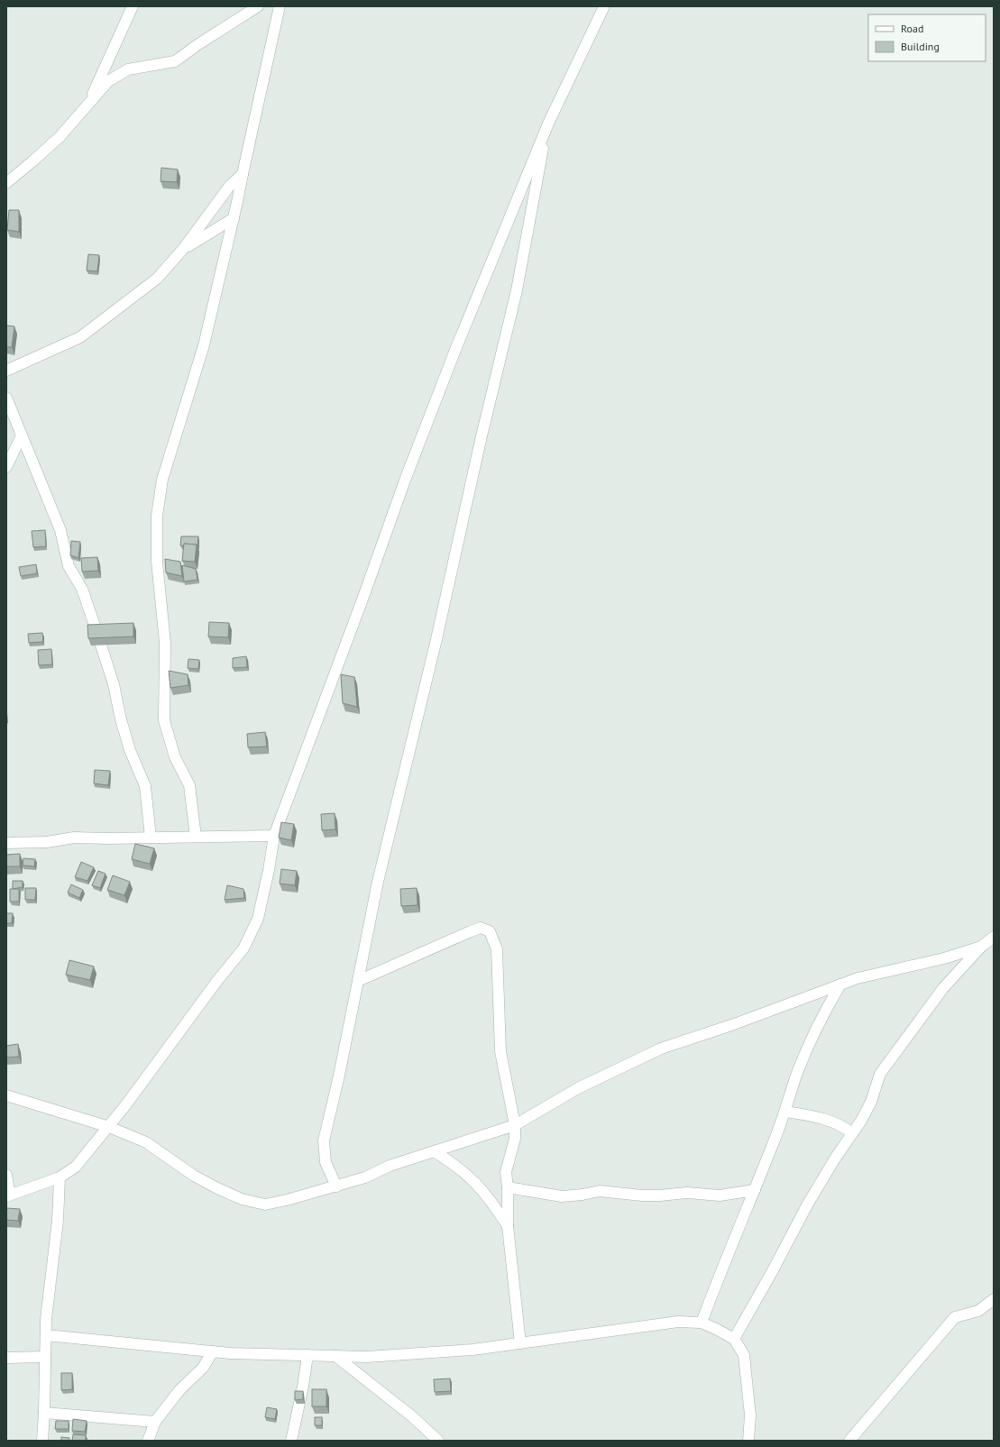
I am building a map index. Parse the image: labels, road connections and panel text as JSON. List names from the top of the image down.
{
  "legend": ["Road", "Building"]
}
